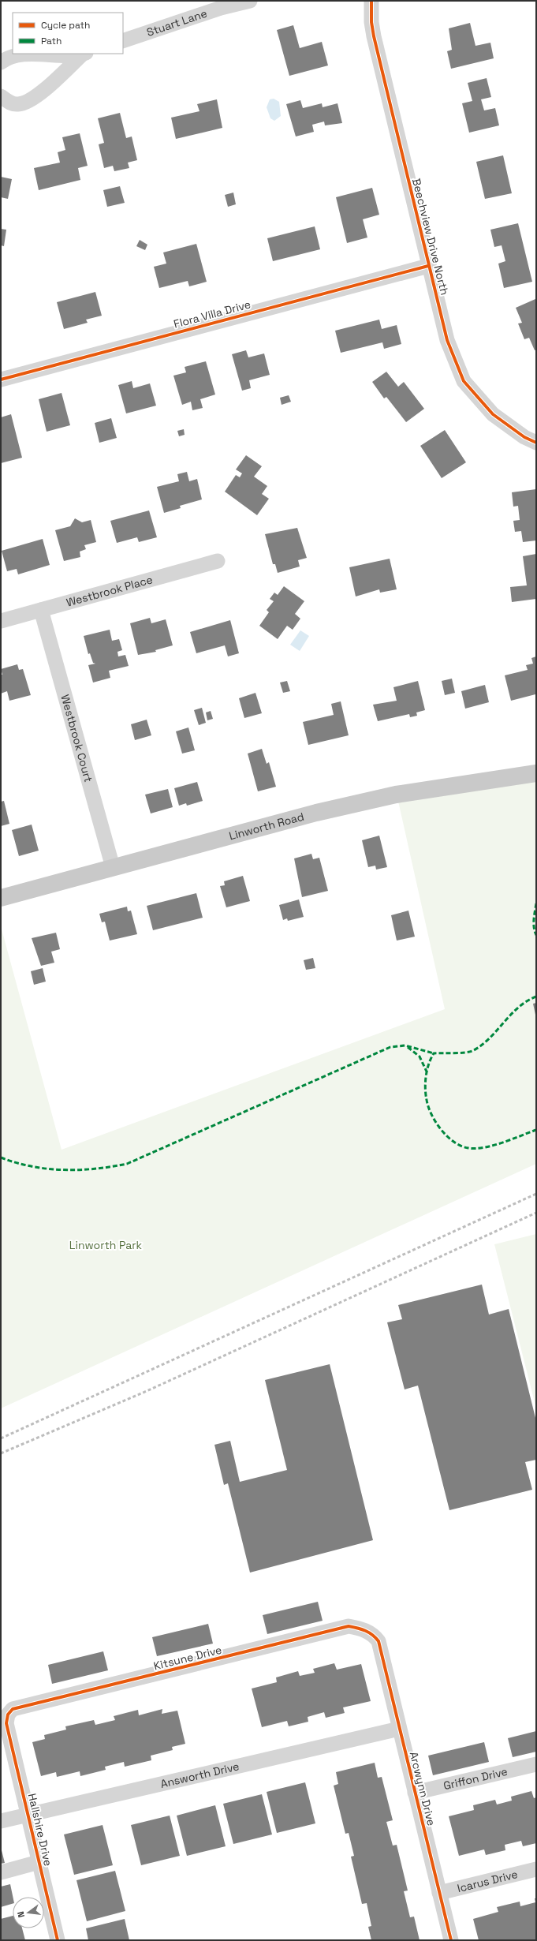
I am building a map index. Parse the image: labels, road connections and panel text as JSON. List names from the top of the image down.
{
  "streets": {
    "main road": ["Linworth Road"],
    "street": [
      "Stuart Lane",
      "Beechview Drive North",
      "Flora Villa Drive",
      "Westbrook Place",
      "Westbrook Court",
      "Kitsune Drive",
      "Answorth Drive",
      "Griffon Drive",
      "Arcwynn Drive",
      "Hallshire Drive",
      "Icarus Drive"
    ]
  },
  "crossings": [
    ["Beechview Drive North", "Flora Villa Drive"],
    ["Westbrook Place", "Westbrook Court"],
    ["Westbrook Court", "Linworth Road"],
    ["Kitsune Drive", "Arcwynn Drive"],
    ["Kitsune Drive", "Hallshire Drive"],
    ["Answorth Drive", "Arcwynn Drive"],
    ["Answorth Drive", "Hallshire Drive"],
    ["Griffon Drive", "Arcwynn Drive"],
    ["Arcwynn Drive", "Icarus Drive"]
  ],
  "parks": ["Linworth Park"],
  "legend": ["Cycle path", "Path"],
  "north": "left"
}
